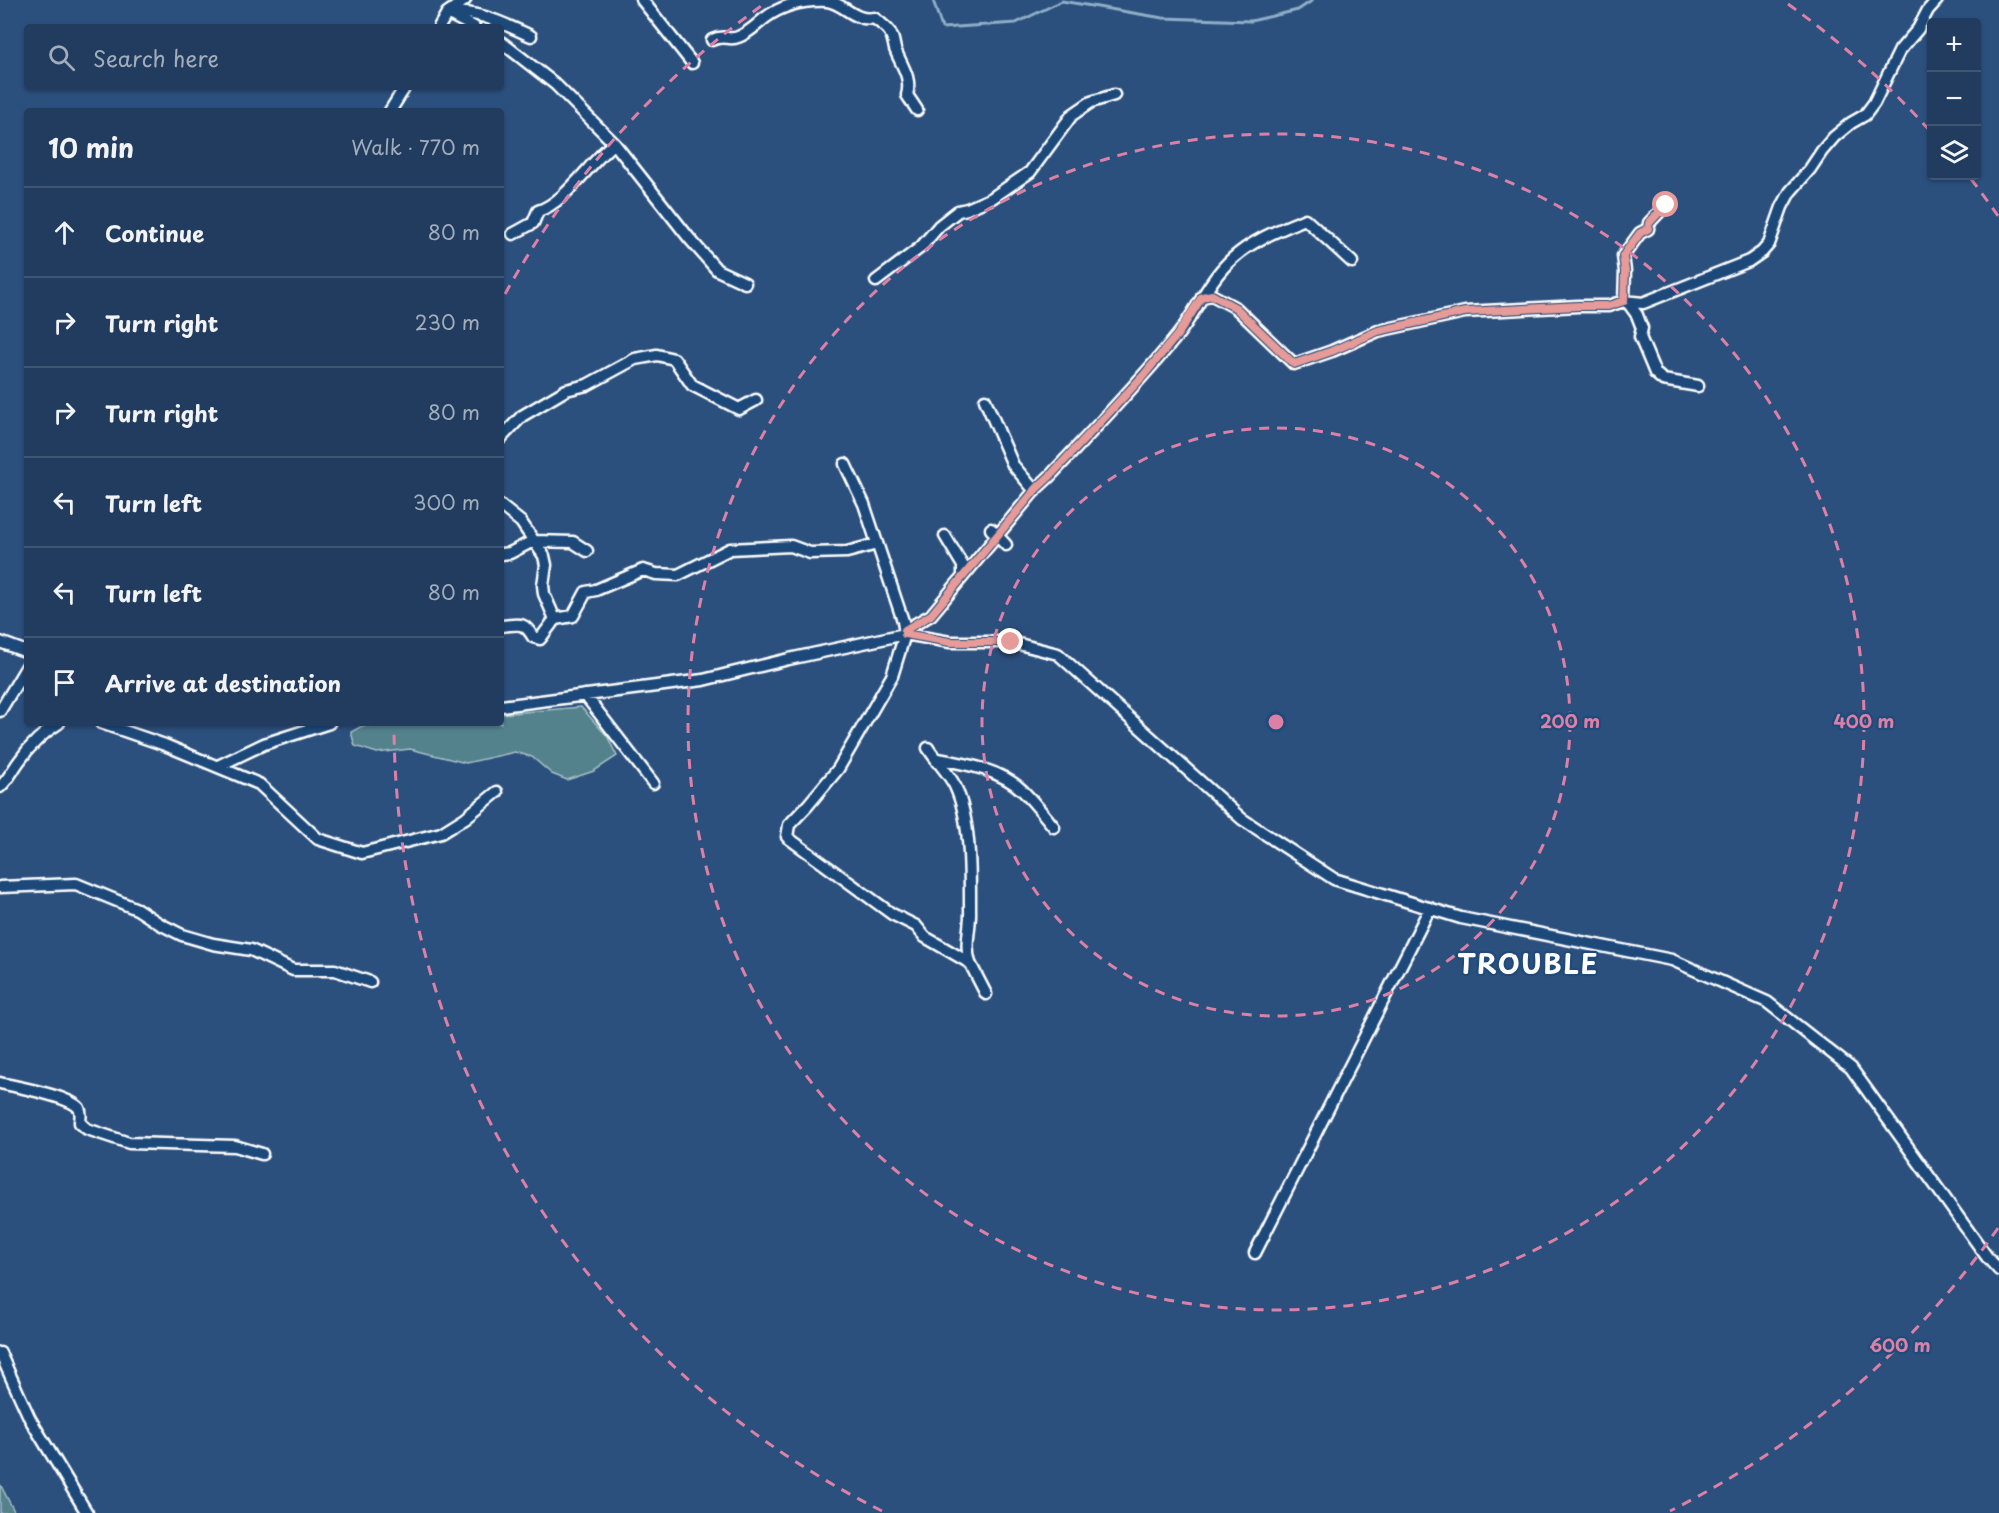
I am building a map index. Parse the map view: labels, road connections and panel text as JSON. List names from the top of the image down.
{
  "districts": ["TROUBLE"],
  "page": {
    "map_buttons": ["+", "−"],
    "search": "Search here",
    "heading": ["10 min", "Walk · 770 m"],
    "list": [
      ["Continue", "80 m"],
      ["Turn right", "230 m"],
      ["Turn right", "80 m"],
      ["Turn left", "300 m"],
      ["Turn left", "80 m"],
      "Arrive at destination"
    ]
  },
  "rings": ["200 m", "400 m", "600 m"]
}
